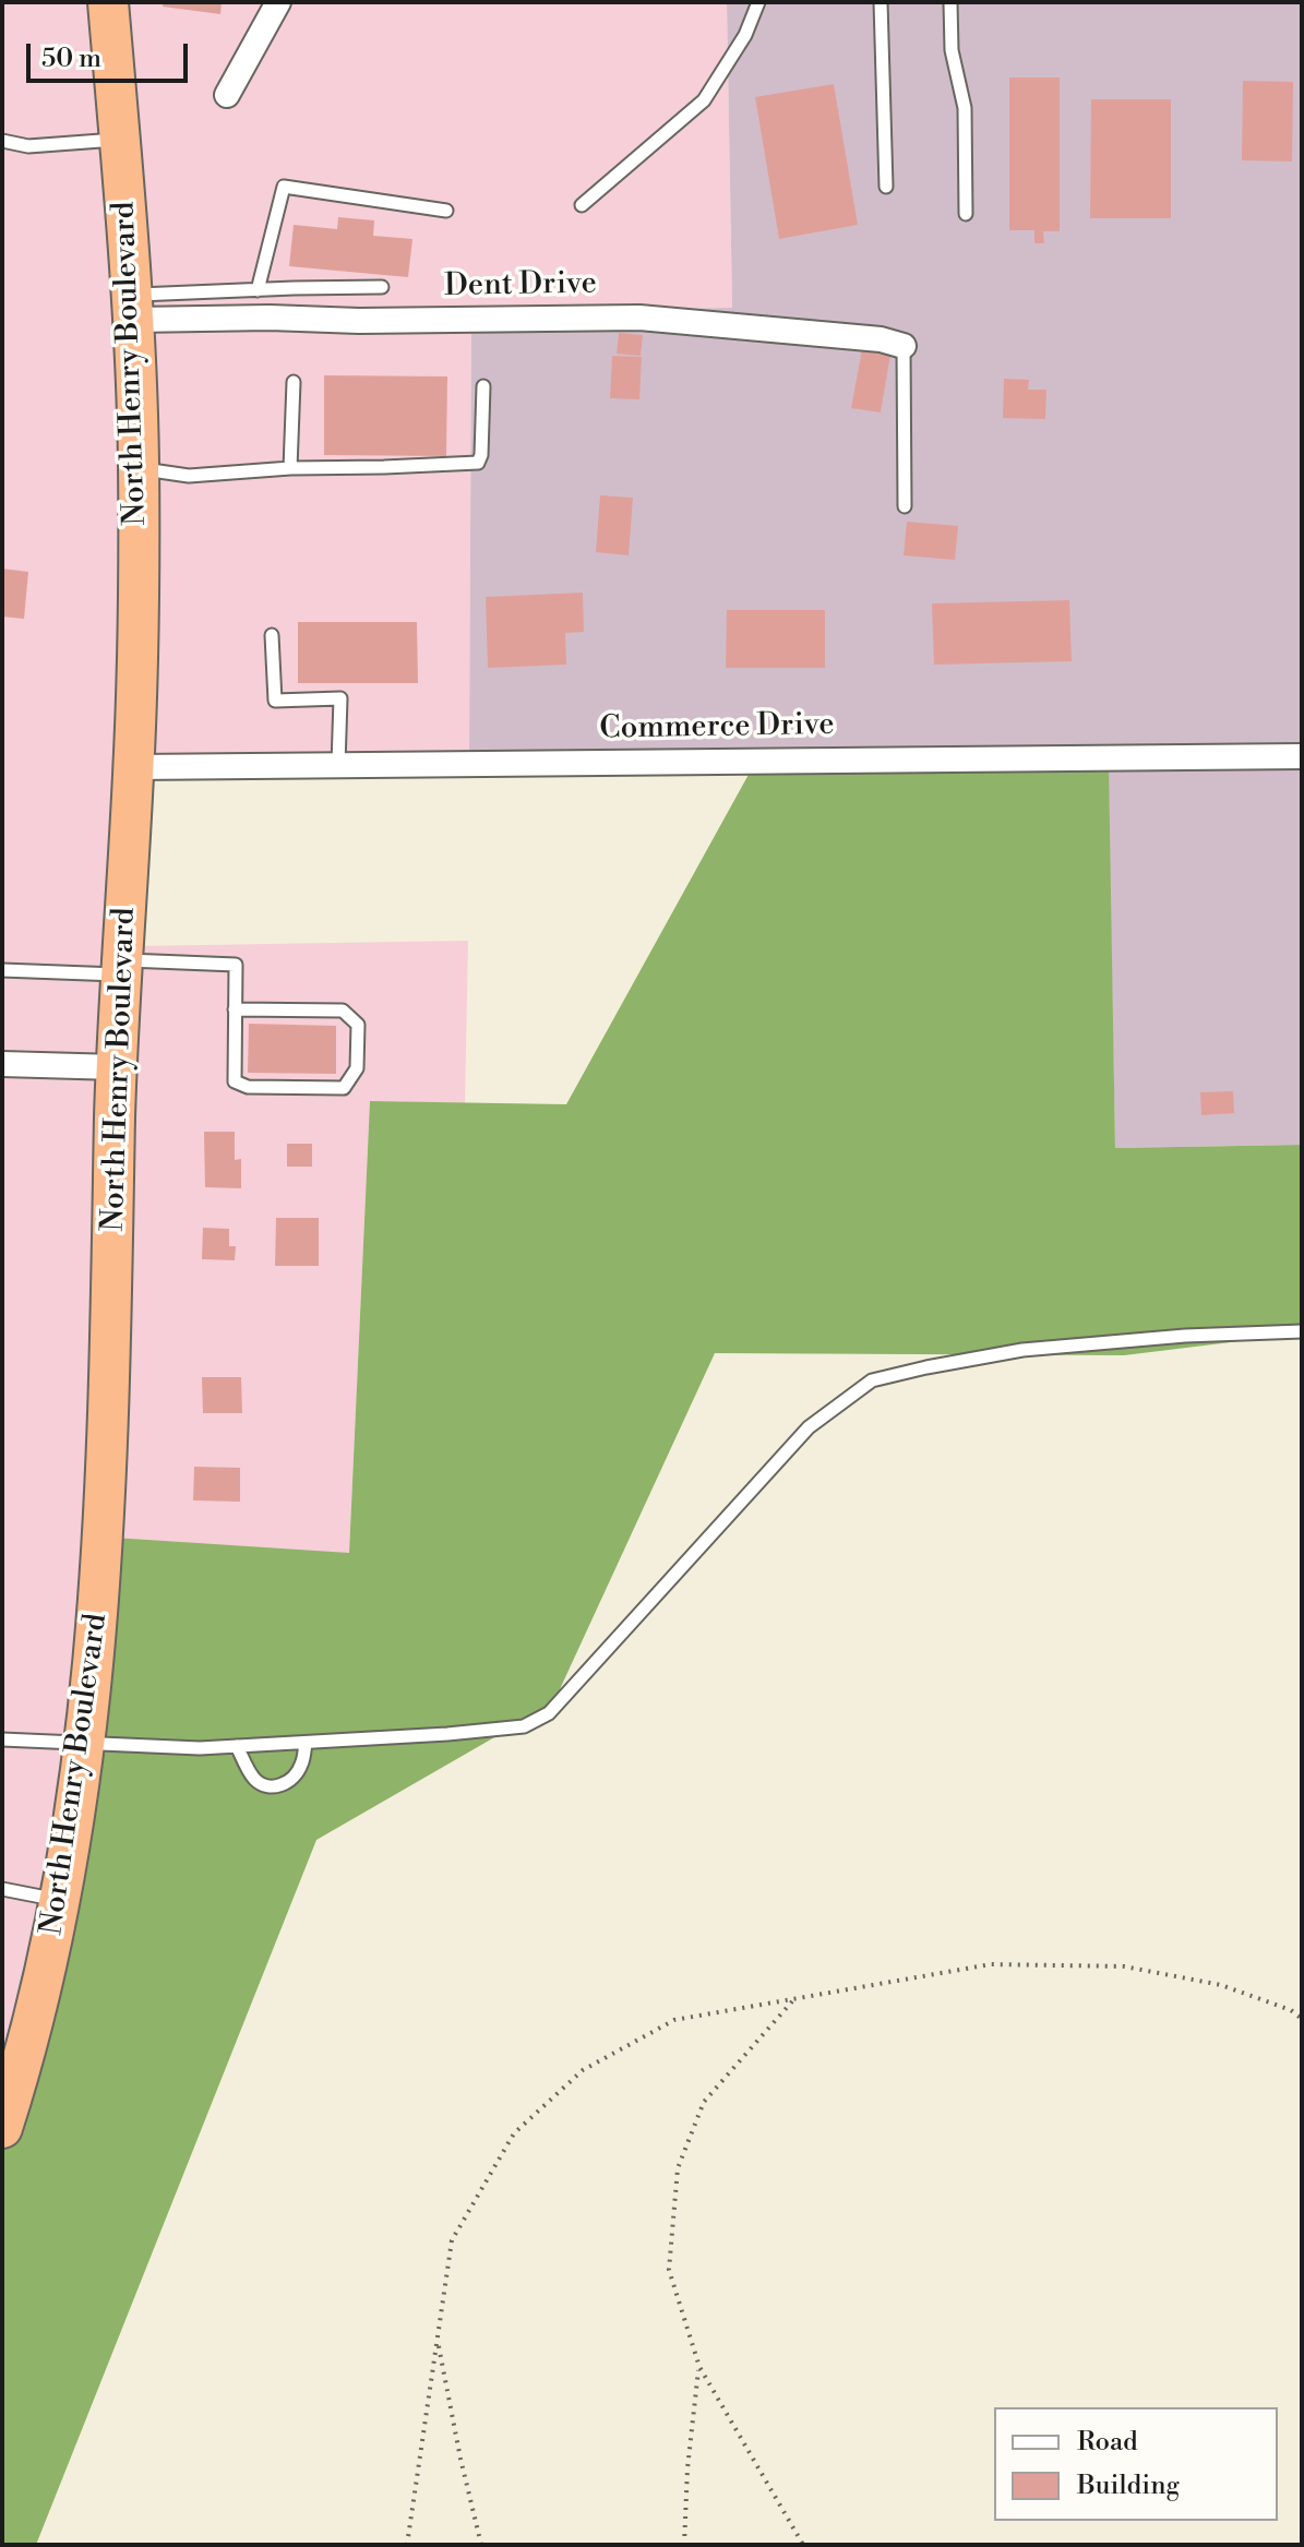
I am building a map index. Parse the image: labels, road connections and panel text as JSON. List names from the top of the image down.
{
  "streets": {
    "highway": ["North Henry Boulevard"],
    "street": ["Dent Drive", "Commerce Drive"]
  },
  "crossings": [
    ["Dent Drive", "North Henry Boulevard"],
    ["North Henry Boulevard", "Commerce Drive"]
  ],
  "legend": ["Road", "Building"],
  "scale_bar": "50 m"
}
